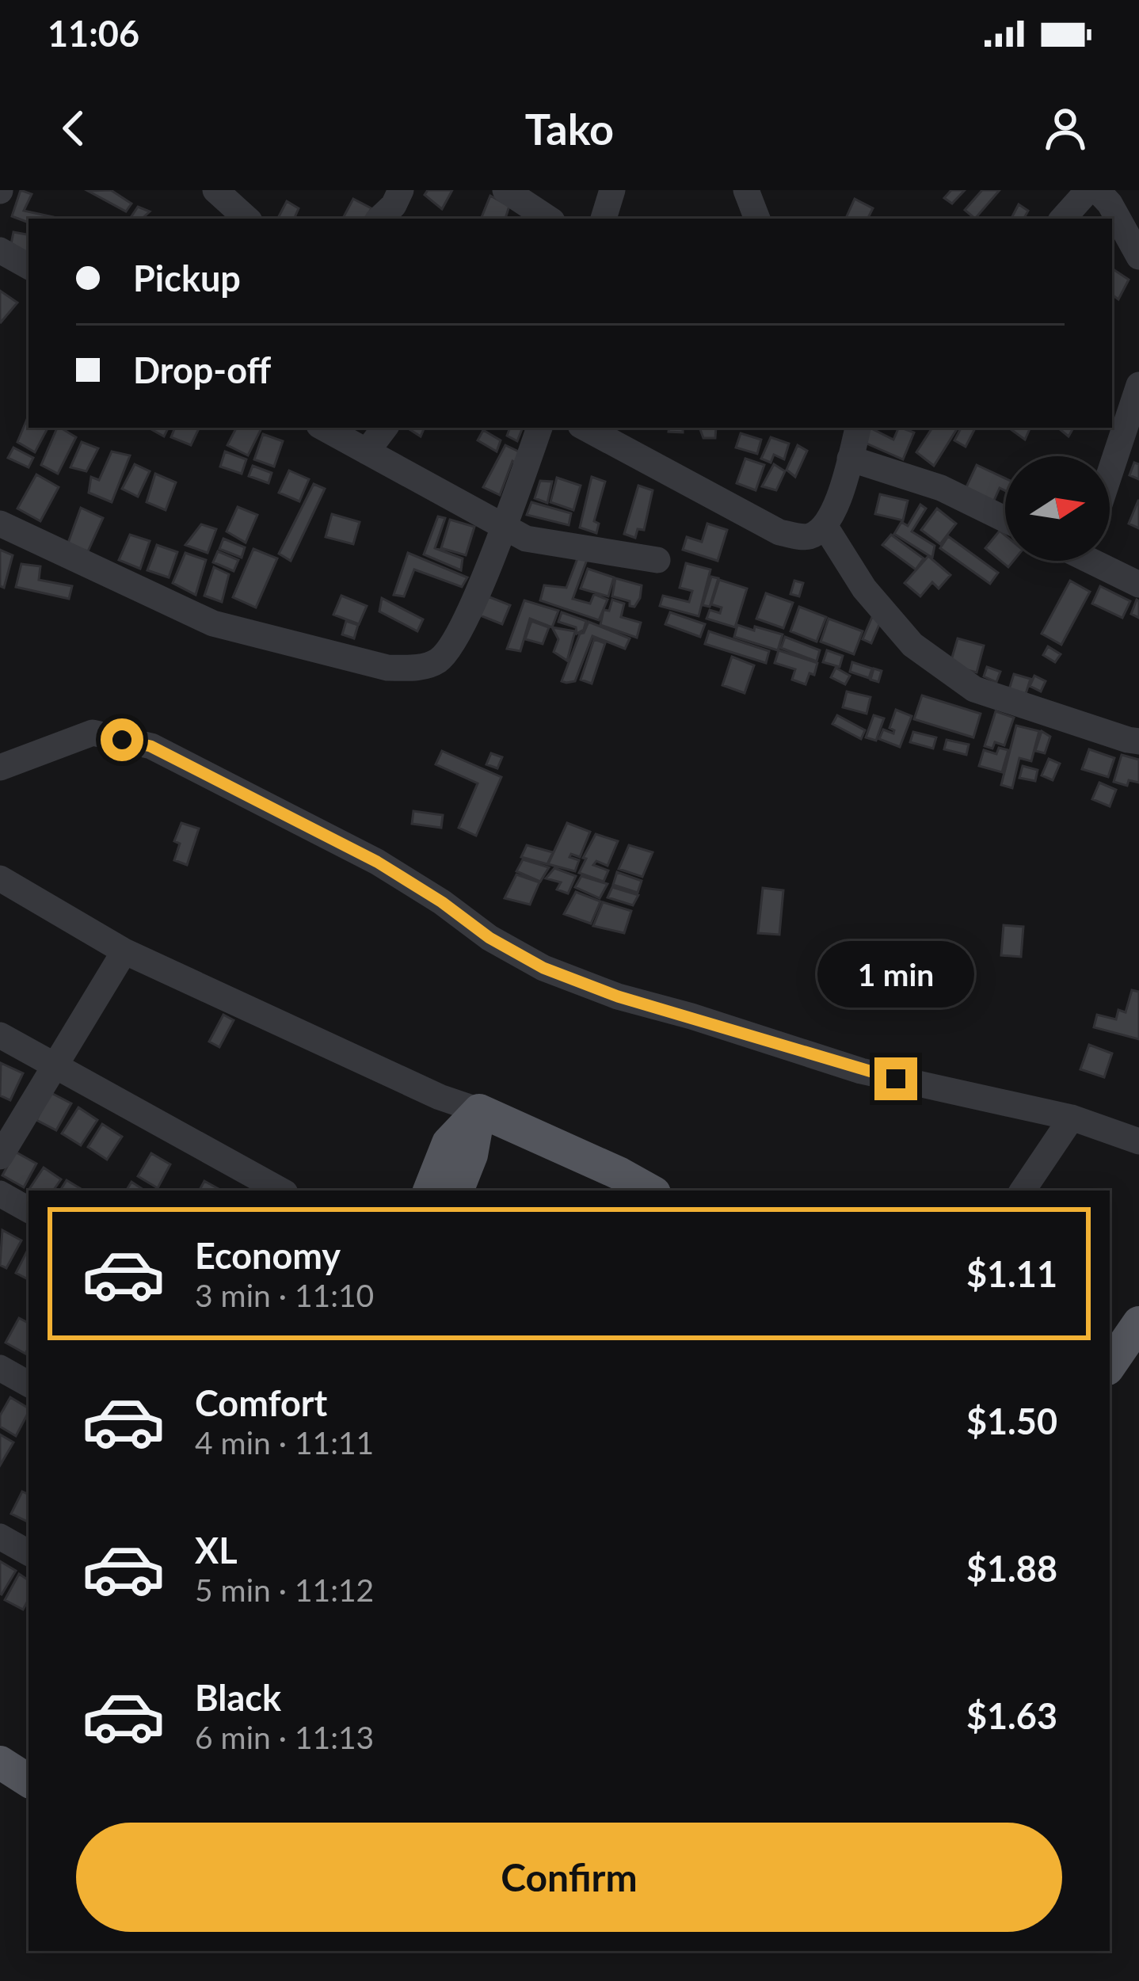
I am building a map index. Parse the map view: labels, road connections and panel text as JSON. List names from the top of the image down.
{
  "north": "right",
  "page": {
    "status": "11:06",
    "header": "Tako",
    "banner": ["Pickup", "Drop-off"],
    "bubble": "1 min",
    "list": [
      {
        "name": "Economy",
        "note": "3 min · 11:10",
        "value": "$1.11"
      },
      {
        "name": "Comfort",
        "note": "4 min · 11:11",
        "value": "$1.50"
      },
      {
        "name": "XL",
        "note": "5 min · 11:12",
        "value": "$1.88"
      },
      {
        "name": "Black",
        "note": "6 min · 11:13",
        "value": "$1.63"
      }
    ],
    "buttons": "Confirm"
  }
}
